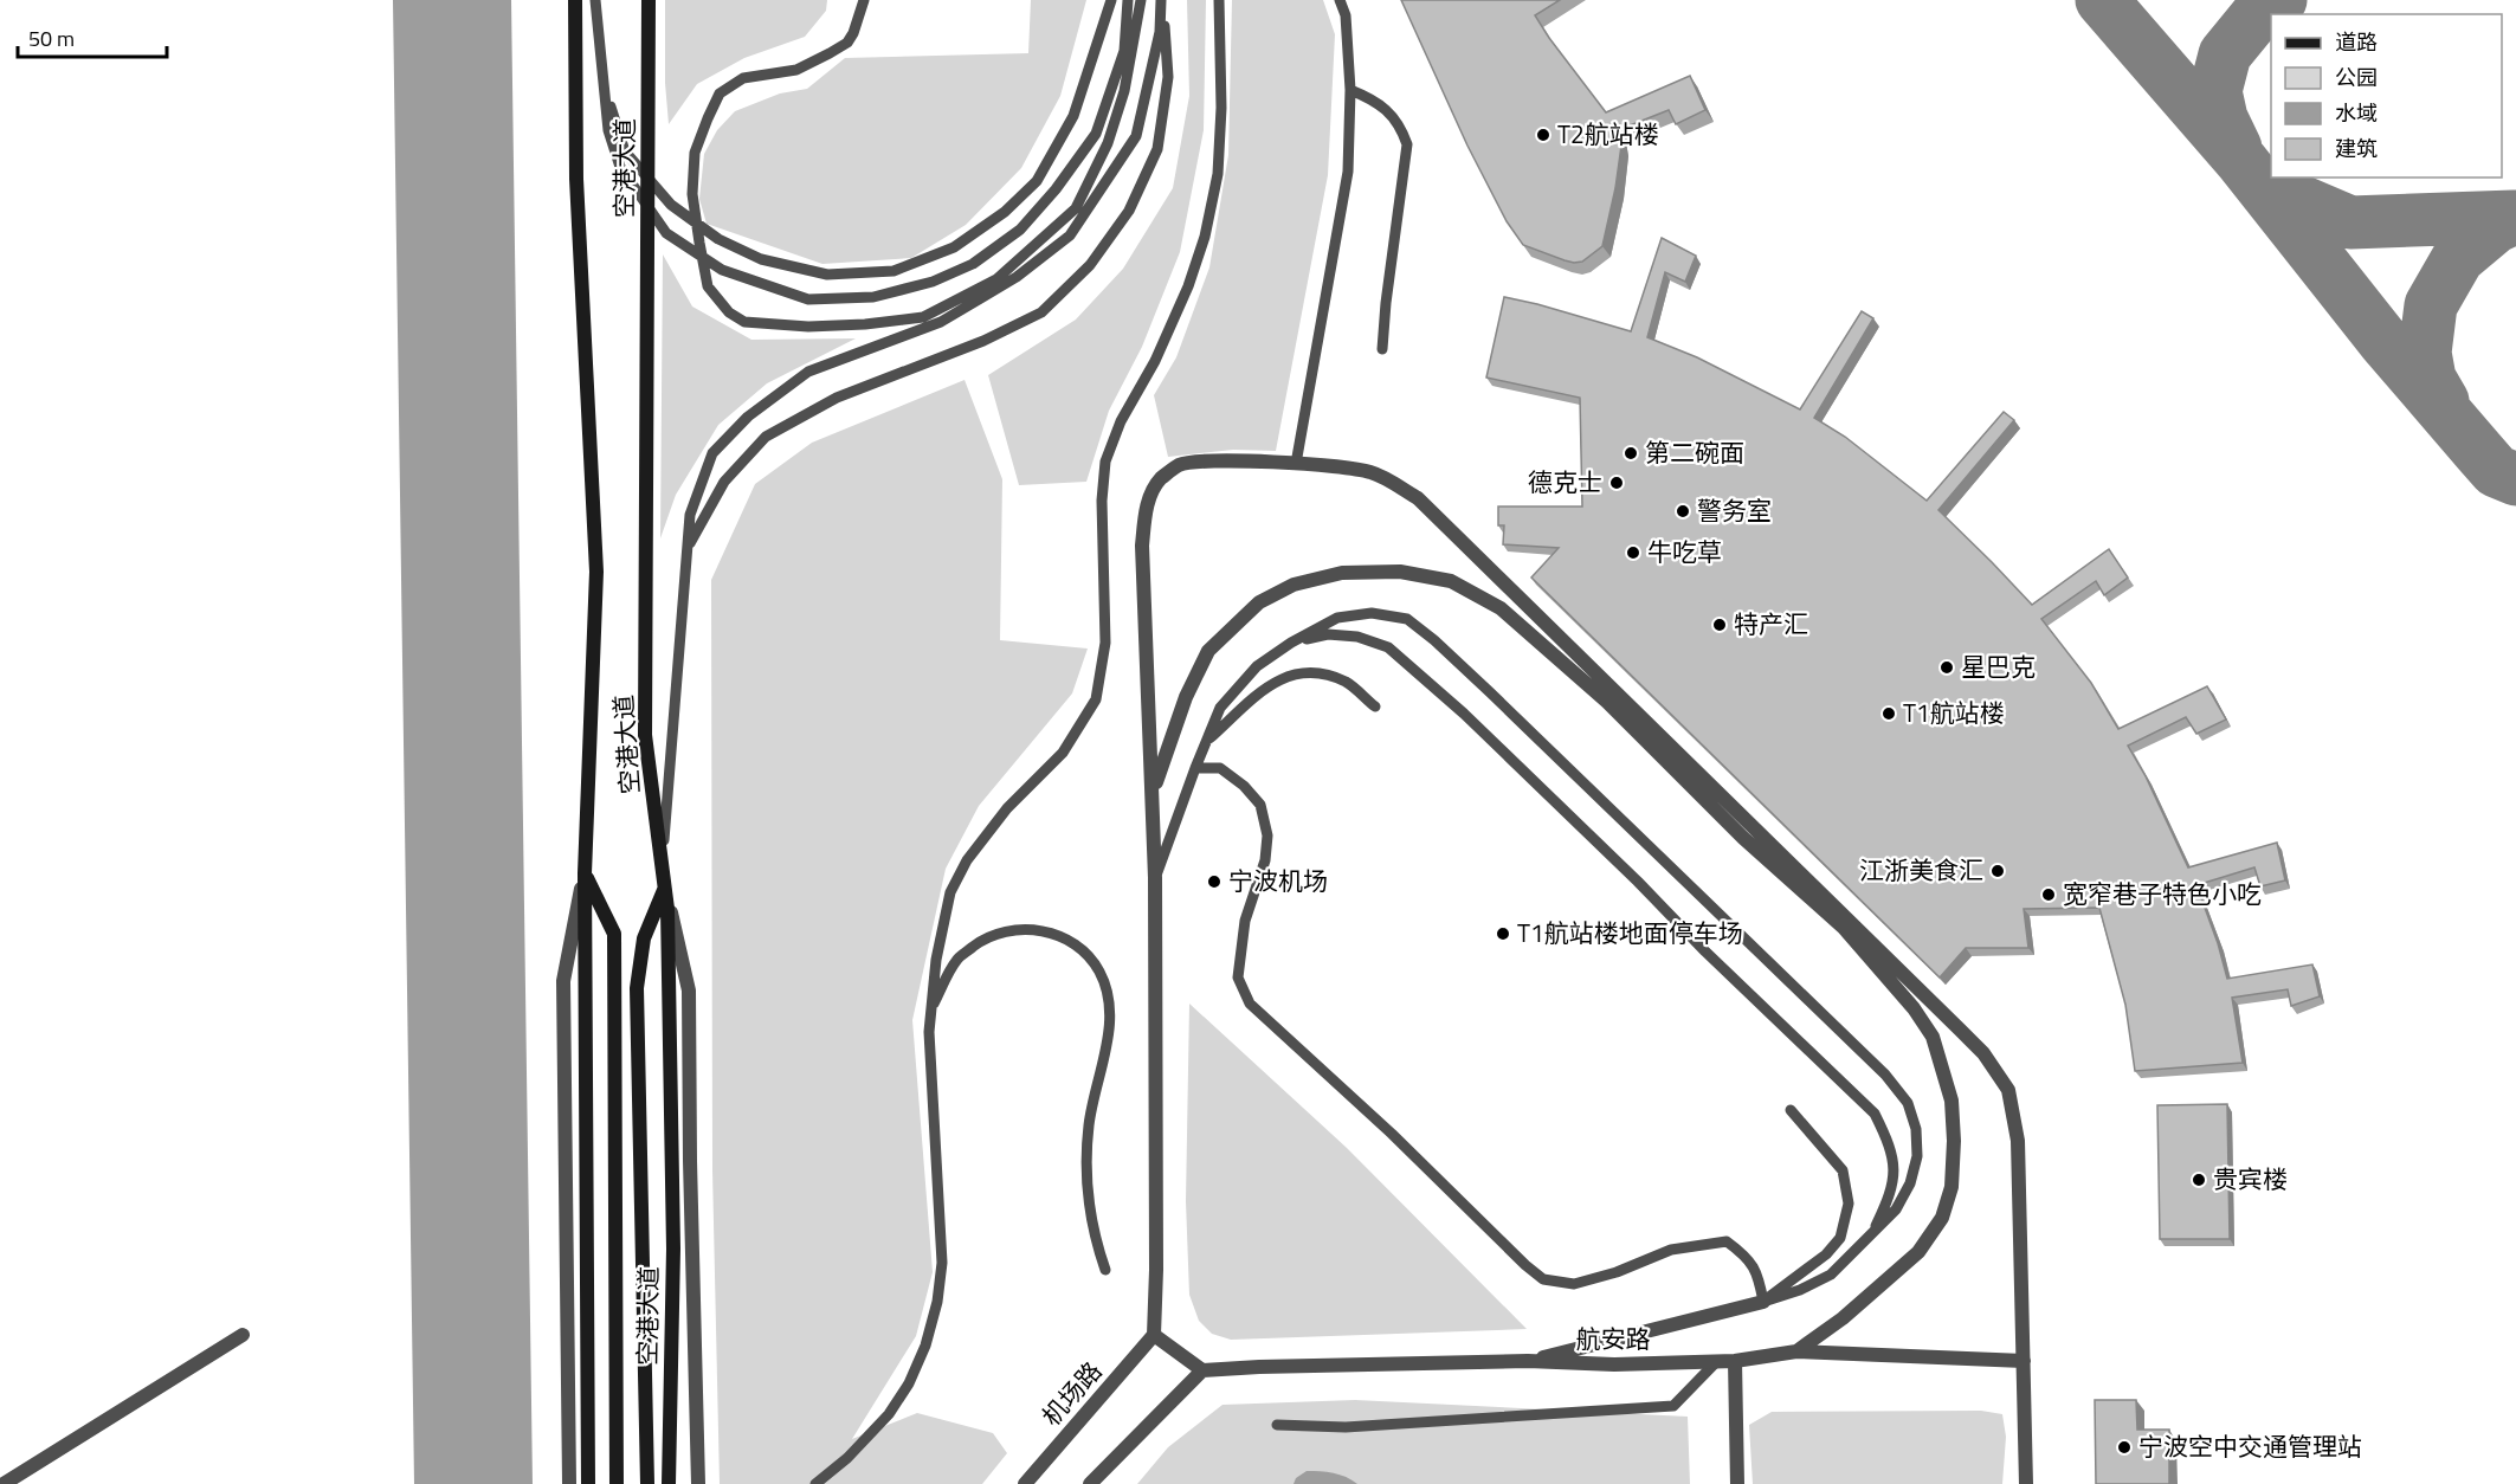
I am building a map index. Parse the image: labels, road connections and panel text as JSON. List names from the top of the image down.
{
  "streets": {
    "main road": ["空港大道"],
    "street": ["航安路", "机场路"]
  },
  "places": [
    "T2航站楼",
    "第二碗面",
    "德克士",
    "警务室",
    "牛吃草",
    "特产汇",
    "星巴克",
    "T1航站楼",
    "江浙美食汇",
    "宁波机场",
    "宽窄巷子特色小吃",
    "T1航站楼地面停车场",
    "贵宾楼",
    "宁波空中交通管理站"
  ],
  "legend": [
    "道路",
    "公园",
    "水域",
    "建筑"
  ],
  "scale_bar": "50 m"
}
